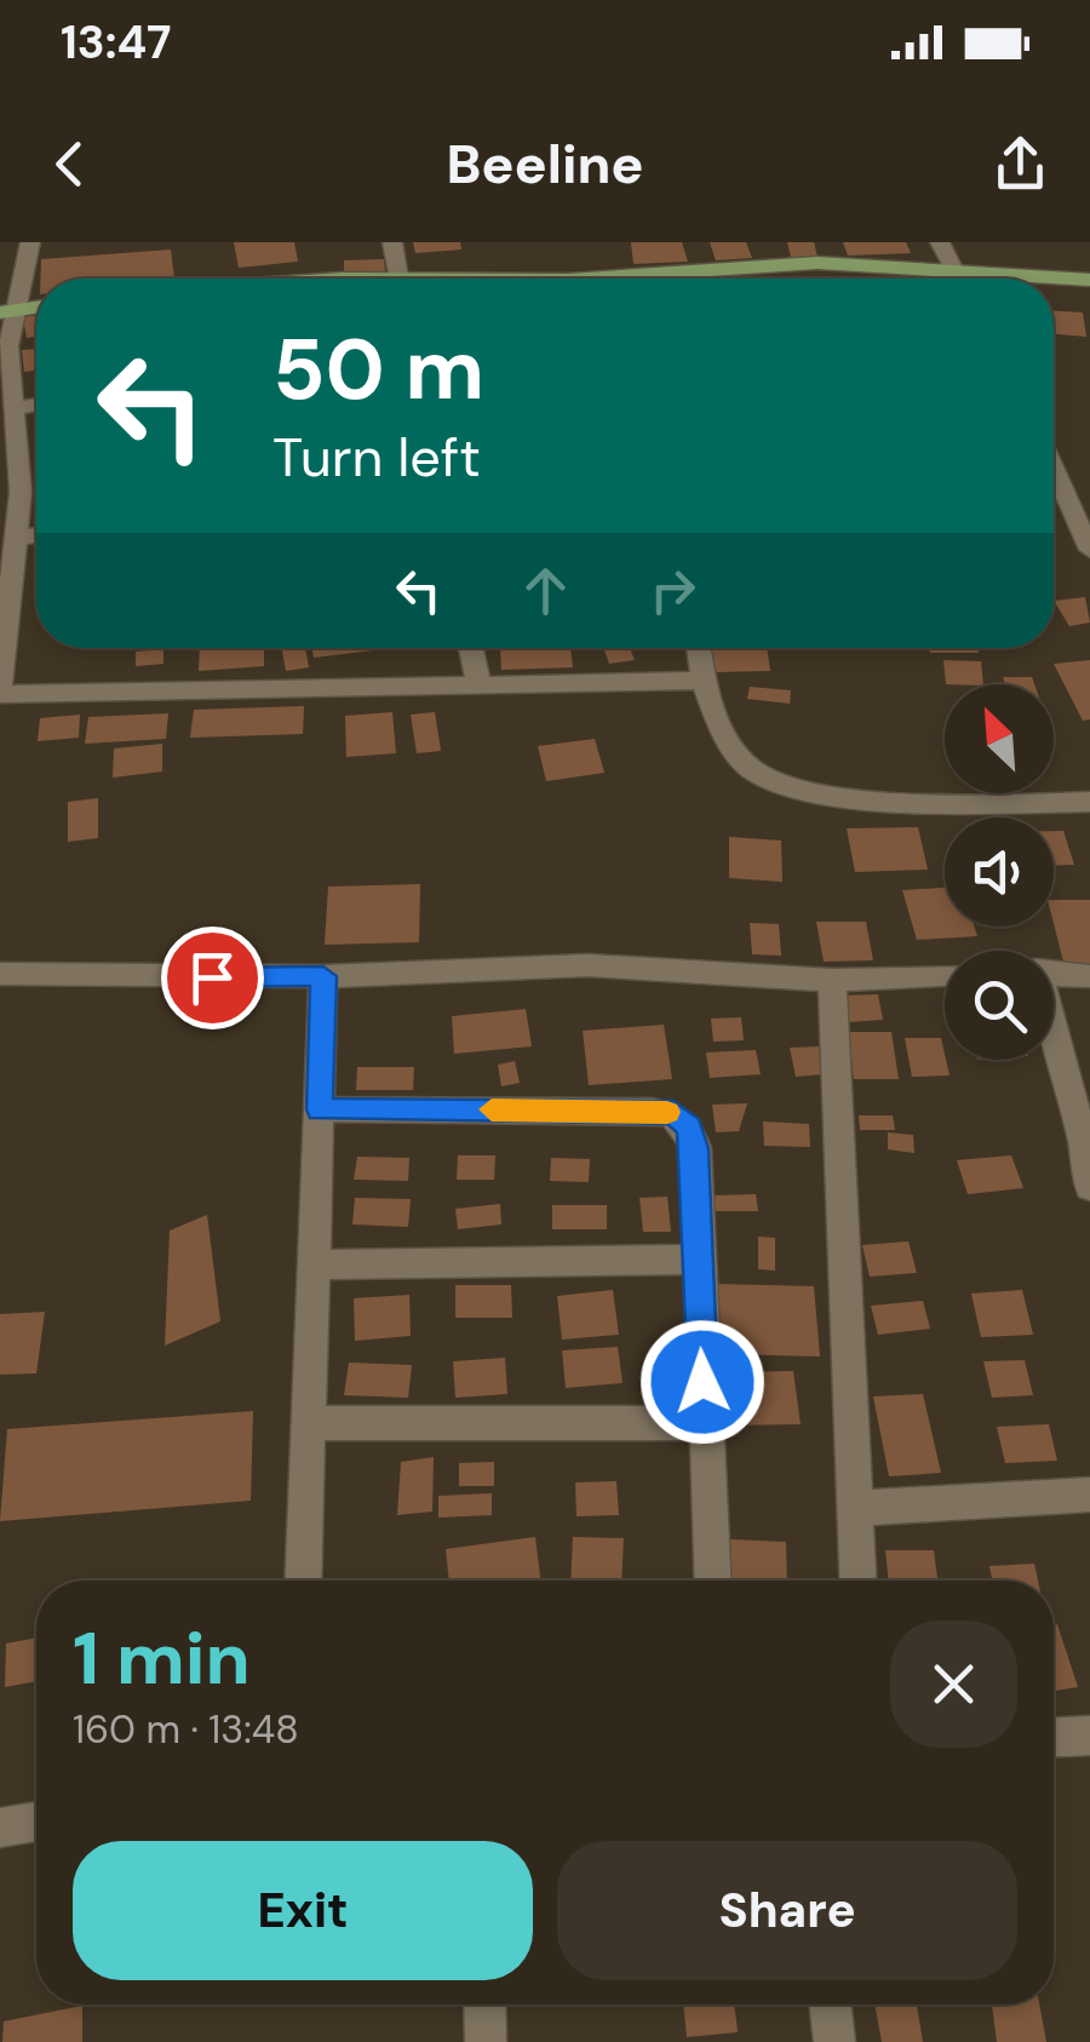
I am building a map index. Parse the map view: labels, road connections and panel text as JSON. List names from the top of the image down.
{
  "north": "top left",
  "page": {
    "status": "13:47",
    "header": "Beeline",
    "turn": ["50 m", "Turn left"],
    "heading": ["1 min", "160 m · 13:48"],
    "buttons": ["Exit", "Share"]
  }
}
